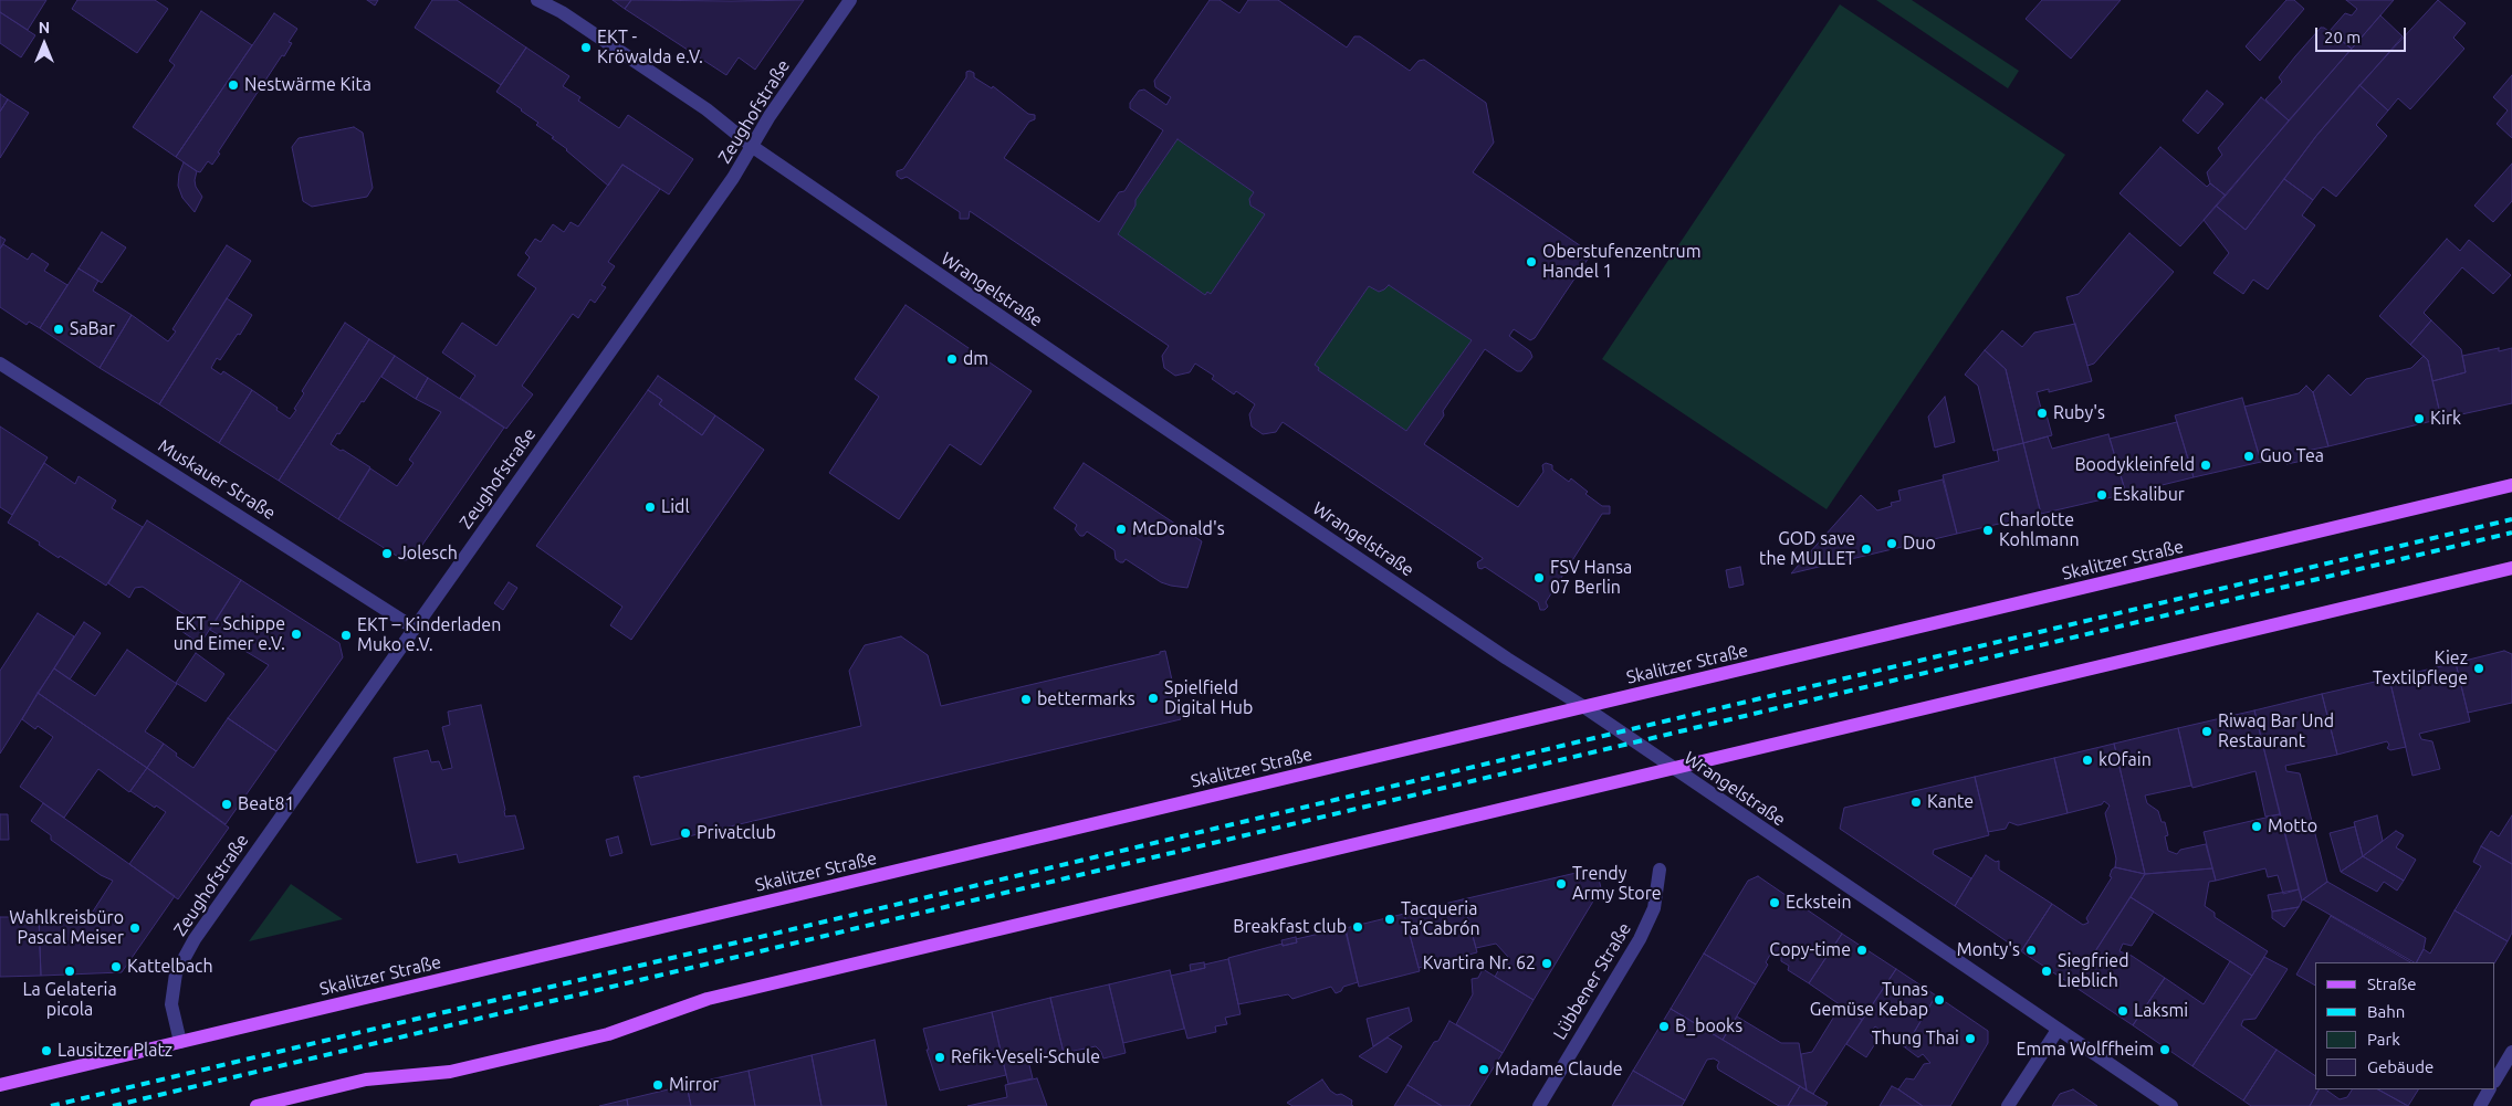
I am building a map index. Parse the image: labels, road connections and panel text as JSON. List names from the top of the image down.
{
  "streets": {
    "main road": ["Skalitzer Straße"],
    "street": [
      "Zeughofstraße",
      "Wrangelstraße",
      "Muskauer Straße",
      "Lübbener Straße"
    ]
  },
  "crossings": [
    ["Zeughofstraße", "Wrangelstraße"],
    ["Zeughofstraße", "Muskauer Straße"],
    ["Zeughofstraße", "Skalitzer Straße"],
    ["Wrangelstraße", "Skalitzer Straße"]
  ],
  "places": [
    "EKT - Kröwalda e.V.",
    "Nestwärme Kita",
    "Oberstufenzentrum Handel 1",
    "SaBar",
    "dm",
    "Ruby's",
    "Kirk",
    "Guo Tea",
    "Boodykleinfeld",
    "Eskalibur",
    "Lidl",
    "McDonald's",
    "Charlotte Kohlmann",
    "Duo",
    "GOD save the MULLET",
    "Jolesch",
    "FSV Hansa 07 Berlin",
    "EKT – Schippe und Eimer e.V.",
    "EKT – Kinderladen Muko e.V.",
    "Kiez Textilpflege",
    "Spielfield Digital Hub",
    "bettermarks",
    "Riwaq Bar Und Restaurant",
    "kOfain",
    "Kante",
    "Beat81",
    "Motto",
    "Privatclub",
    "Trendy Army Store",
    "Eckstein",
    "Tacqueria Ta’Cabrón",
    "Breakfast club",
    "Wahlkreisbüro Pascal Meiser",
    "Copy-time",
    "Monty's",
    "Kvartira Nr. 62",
    "Kattelbach",
    "La Gelateria picola",
    "Siegfried Lieblich",
    "Tunas Gemüse Kebap",
    "Laksmi",
    "B_books",
    "Thung Thai",
    "Emma Wolffheim",
    "Lausitzer Platz",
    "Refik-Veseli-Schule",
    "Madame Claude",
    "Mirror"
  ],
  "legend": [
    "Straße",
    "Bahn",
    "Park",
    "Gebäude"
  ],
  "scale_bar": "20 m",
  "north": "top"
}
